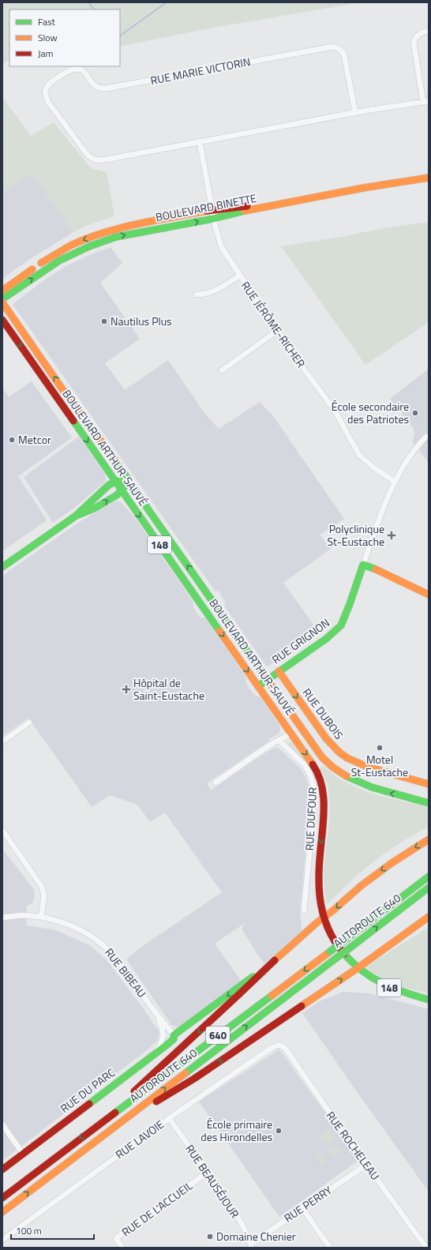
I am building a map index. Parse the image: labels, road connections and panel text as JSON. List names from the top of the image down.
{
  "streets": {
    "main road": [
      "BOULEVARD BINETTE",
      "BOULEVARD ARTHUR-SAUVÉ",
      "148",
      "RUE GRIGNON",
      "RUE DUBOIS",
      "AUTOROUTE 640",
      "640",
      "RUE DU PARC"
    ],
    "street": [
      "RUE MARIE VICTORIN",
      "RUE JÉRÔME-RICHER",
      "RUE DUFOUR",
      "RUE BIBEAU",
      "RUE LAVOIE",
      "RUE ROCHELEAU",
      "RUE BEAUSÉJOUR",
      "RUE PERRY",
      "RUE DE L'ACCUEIL"
    ]
  },
  "crossings": [
    ["RUE MARIE VICTORIN", "RUE JÉRÔME-RICHER"],
    ["BOULEVARD BINETTE", "RUE JÉRÔME-RICHER"],
    ["BOULEVARD BINETTE", "BOULEVARD ARTHUR-SAUVÉ"],
    ["RUE JÉRÔME-RICHER", "RUE GRIGNON"],
    ["BOULEVARD ARTHUR-SAUVÉ", "RUE GRIGNON"],
    ["RUE GRIGNON", "RUE DUBOIS"],
    ["RUE BIBEAU", "RUE DU PARC"],
    ["RUE LAVOIE", "RUE ROCHELEAU"],
    ["RUE LAVOIE", "RUE BEAUSÉJOUR"],
    ["RUE ROCHELEAU", "RUE PERRY"],
    ["RUE BEAUSÉJOUR", "RUE PERRY"],
    ["RUE BEAUSÉJOUR", "RUE DE L'ACCUEIL"]
  ],
  "one_way": ["RUE DUBOIS"],
  "places": {
    "other": [
      "Nautilus Plus",
      "École secondaire des Patriotes",
      "Metcor",
      "Motel St-Eustache",
      "École primaire des Hirondelles",
      "Domaine Chenier"
    ],
    "health": ["Polyclinique St-Eustache", "Hôpital de Saint-Eustache"]
  },
  "legend": ["Fast", "Slow", "Jam"],
  "scale_bar": "100 m"
}
